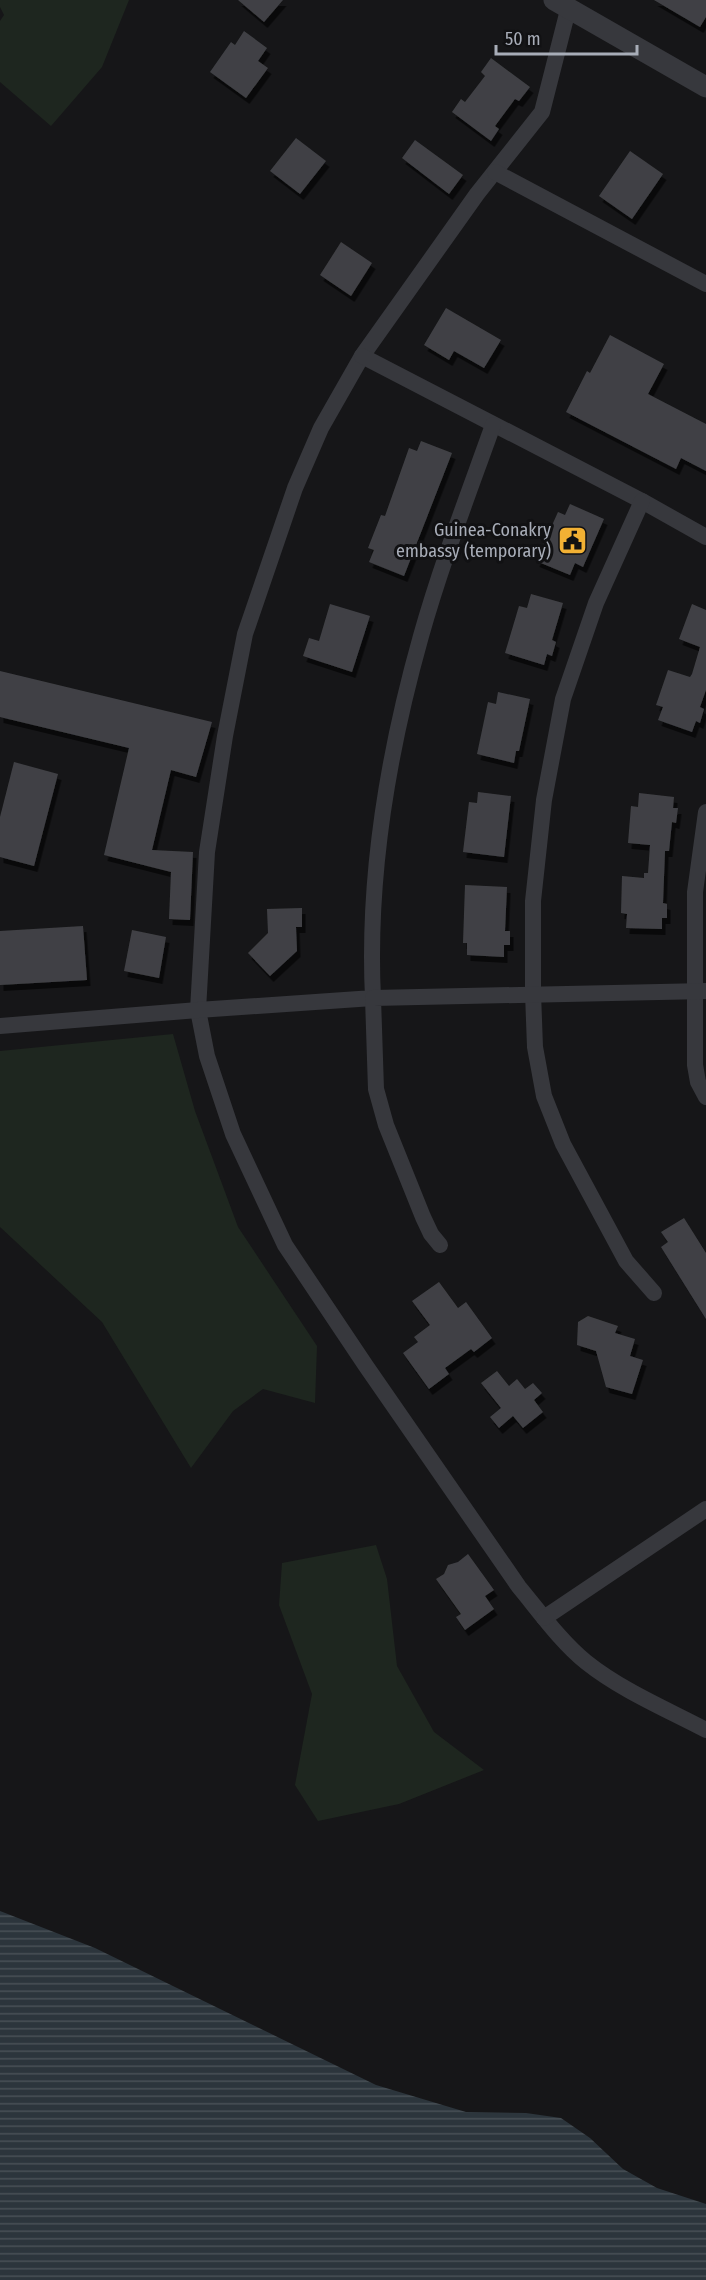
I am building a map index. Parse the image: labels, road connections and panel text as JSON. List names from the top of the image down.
{
  "places": {
    "public building": ["Guinea-Conakry embassy (temporary)"]
  },
  "scale_bar": "50 m"
}
